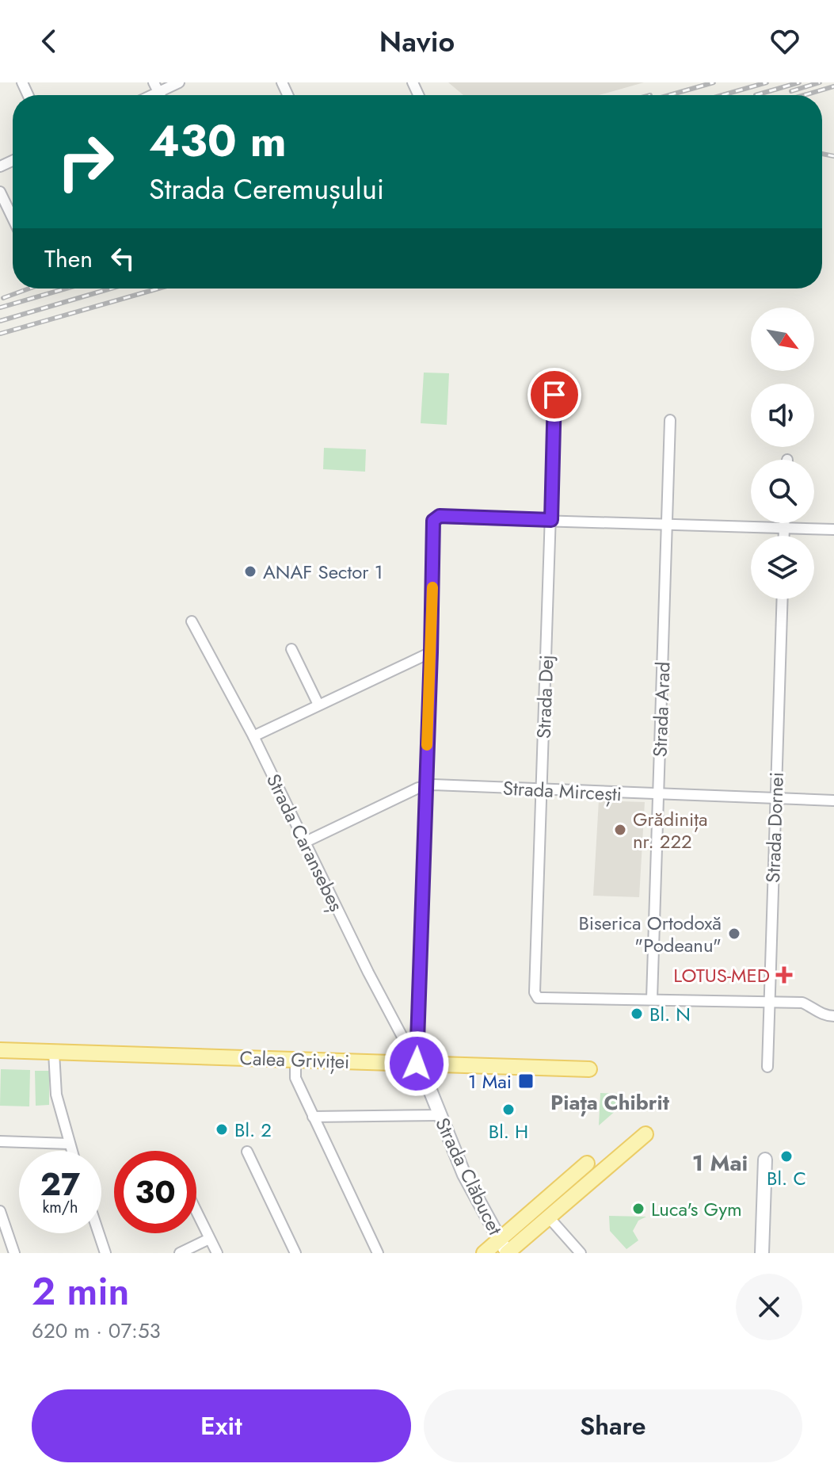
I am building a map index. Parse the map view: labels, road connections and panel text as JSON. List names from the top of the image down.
{
  "streets": {
    "main road": ["Calea Griviței"],
    "street": [
      "Strada Dej",
      "Strada Arad",
      "Strada Mircești",
      "Strada Dornei",
      "Strada Caransebeș",
      "Strada Clăbucet"
    ]
  },
  "crossings": [
    ["Strada Dej", "Strada Arad"],
    ["Strada Dej", "Strada Mircești"],
    ["Strada Arad", "Strada Mircești"],
    ["Strada Mircești", "Strada Dornei"],
    ["Strada Mircești", "Strada Caransebeș"],
    ["Strada Caransebeș", "Calea Griviței"],
    ["Strada Caransebeș", "Strada Clăbucet"],
    ["Calea Griviței", "Strada Clăbucet"]
  ],
  "districts": ["Piața Chibrit", "1 Mai"],
  "places": {
    "other": [
      "ANAF Sector 1",
      "Grădinița nr. 222",
      "Biserica Ortodoxă \"Podeanu\"",
      "Bl. N",
      "Bl. H",
      "Bl. 2",
      "Bl. C",
      "Luca's Gym"
    ],
    "health": ["LOTUS-MED"],
    "transit": ["1 Mai"]
  },
  "north": "bottom right",
  "page": {
    "header": "Navio",
    "turn": ["430 m", "Strada Ceremușului"],
    "then": "Then",
    "speed": "27 km/h",
    "limit": "30",
    "heading": ["2 min", "620 m · 07:53"],
    "buttons": ["Exit", "Share"]
  }
}
